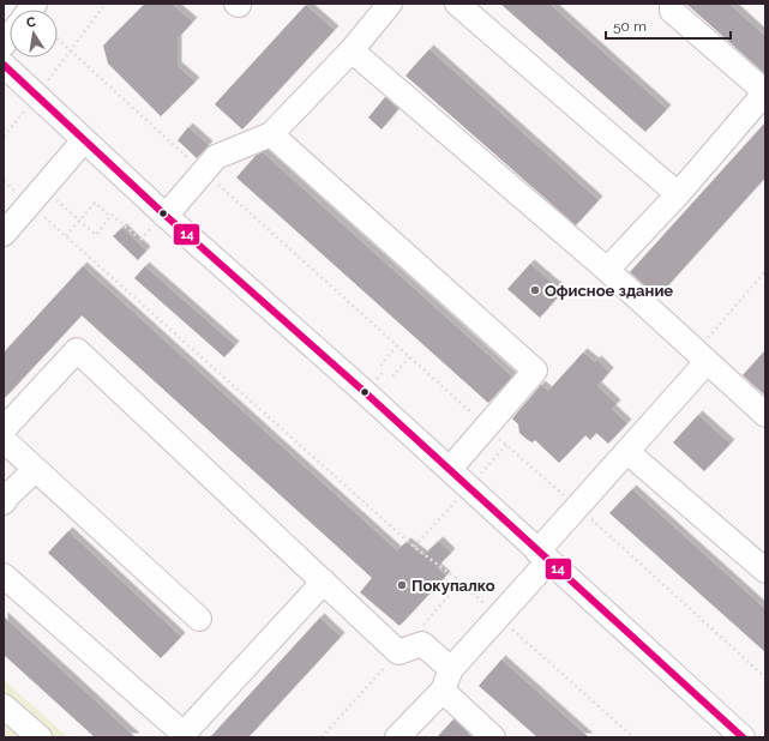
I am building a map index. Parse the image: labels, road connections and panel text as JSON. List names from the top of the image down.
{
  "places": ["Офисное здание", "Покупалко"],
  "lines": ["transit line 14"],
  "scale_bar": "50 m",
  "north": "top"
}
